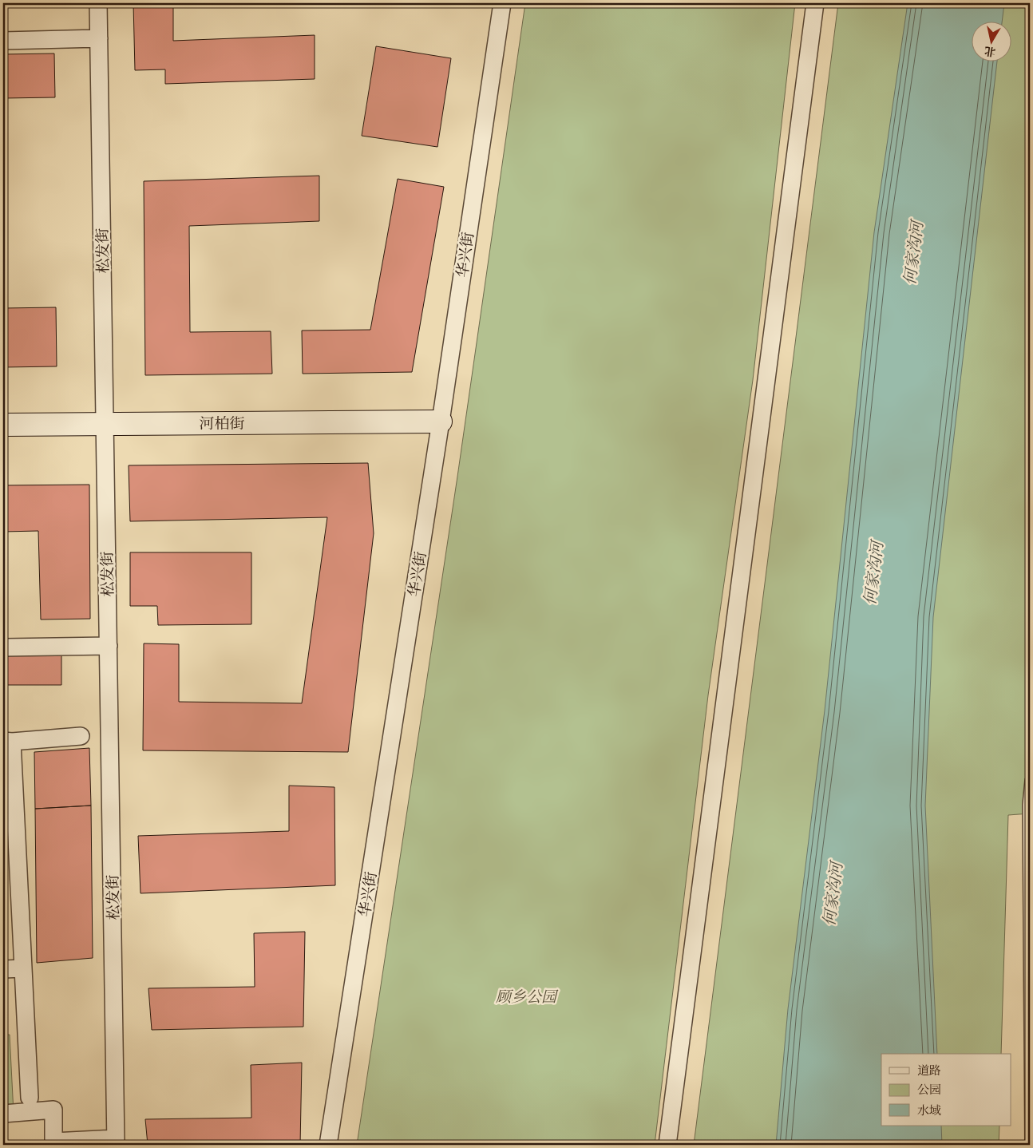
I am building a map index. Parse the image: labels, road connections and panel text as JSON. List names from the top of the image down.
{
  "streets": {
    "street": ["松发街", "华兴街", "河柏街"]
  },
  "crossings": [
    ["松发街", "河柏街"],
    ["华兴街", "河柏街"]
  ],
  "water": ["何家沟河"],
  "parks": ["顾乡公园"],
  "legend": ["道路", "公园", "水域"],
  "north": "bottom"
}
